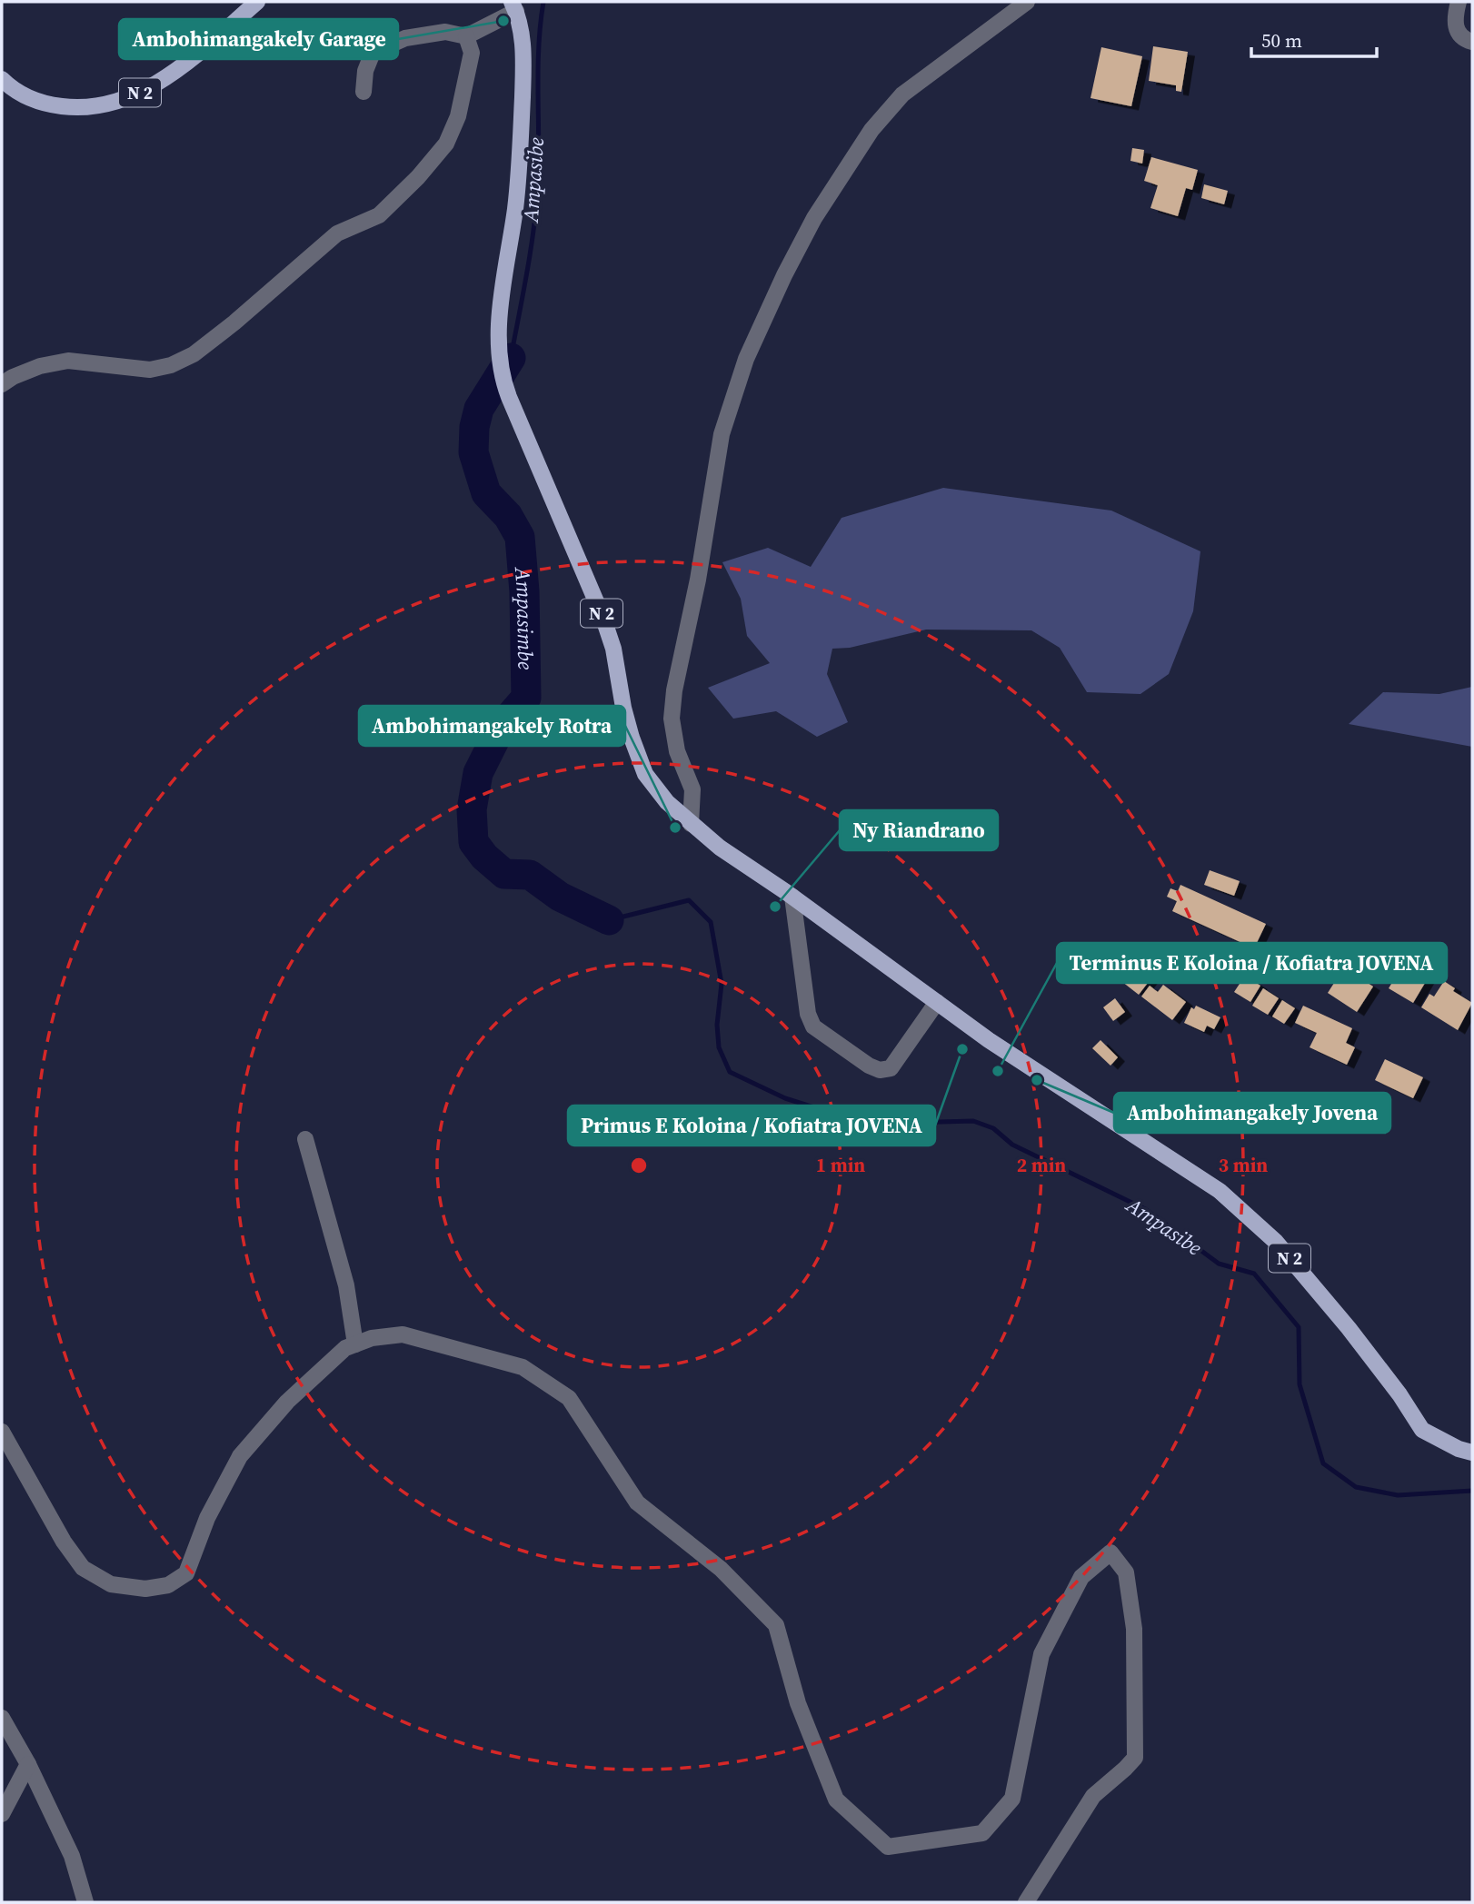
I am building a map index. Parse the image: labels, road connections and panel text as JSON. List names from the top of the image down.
{
  "streets": {
    "main road": ["N 2"]
  },
  "water": ["Ampasibe", "Ampasimbe"],
  "places": [
    "Ambohimangakely Garage",
    "Ambohimangakely Rotra",
    "Ny Riandrano",
    "Primus E Koloina / Kofiatra JOVENA",
    "Terminus E Koloina / Kofiatra JOVENA",
    "Ambohimangakely Jovena"
  ],
  "scale_bar": "50 m",
  "rings": ["1 min", "2 min", "3 min"]
}
